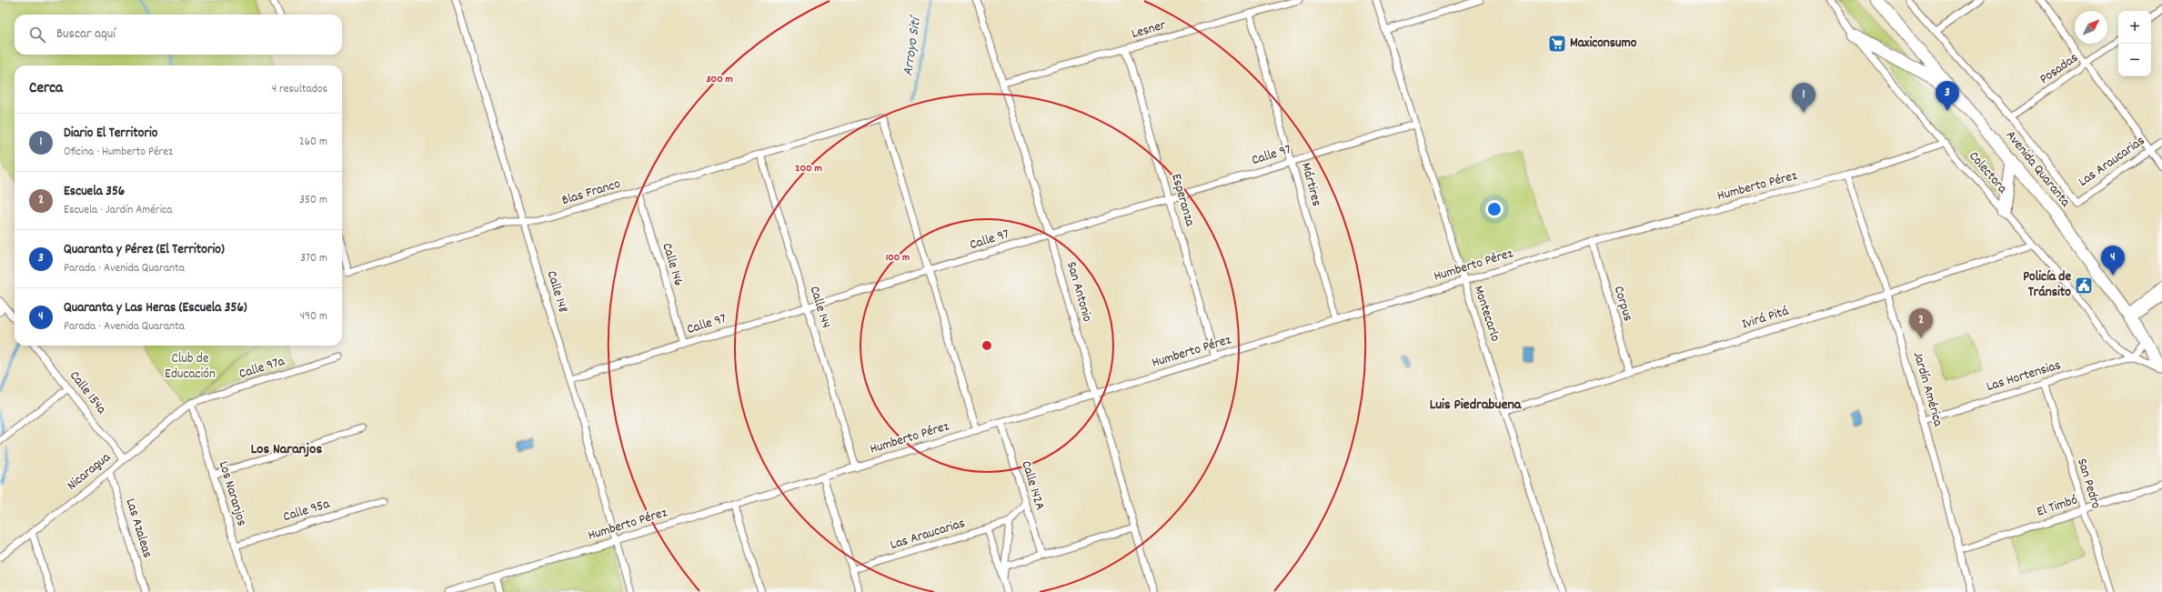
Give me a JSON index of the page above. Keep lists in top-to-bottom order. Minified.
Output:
{"streets":{"highway":["Avenida Quaranta"],"street":["Lesner","Posadas","Calle 97","Las Araucarias","Colectora","Mártires","Humberto Pérez","Blas Franco","Esperanza","Calle 146","Calle 148","San Antonio","Corpus","Calle 144","Montecarlo","Ivirá Pitá","Calle 97a","Las Hortensias","Jardín América","Calle 154a","Nicaragua","San Pedro","Calle 142A","Los Naranjos","El Timbó","Calle 95a","Las Azaleas"]},"crossings":[["Lesner","Mártires"],["Lesner","Esperanza"],["Lesner","San Antonio"],["Posadas","Las Araucarias"],["Calle 97","Mártires"],["Calle 97","Blas Franco"],["Calle 97","Esperanza"],["Calle 97","Calle 146"],["Calle 97","Calle 148"],["Calle 97","San Antonio"],["Calle 97","Calle 144"],["Calle 97","Montecarlo"],["Colectora","Humberto Pérez"],["Colectora","Ivirá Pitá"],["Colectora","Las Hortensias"],["Mártires","Humberto Pérez"],["Humberto Pérez","Esperanza"],["Humberto Pérez","Calle 148"],["Humberto Pérez","San Antonio"],["Humberto Pérez","Corpus"],["Humberto Pérez","Calle 144"],["Humberto Pérez","Montecarlo"],["Humberto Pérez","Jardín América"],["Humberto Pérez","Calle 142A"],["Blas Franco","Calle 146"],["Blas Franco","Calle 148"],["Blas Franco","Calle 144"],["Corpus","Ivirá Pitá"],["Montecarlo","Ivirá Pitá"],["Ivirá Pitá","Jardín América"],["Calle 97a","Nicaragua"],["Calle 97a","Los Naranjos"],["Las Hortensias","Jardín América"],["Las Hortensias","San Pedro"],["Jardín América","El Timbó"],["Calle 154a","Nicaragua"],["Nicaragua","Los Naranjos"],["Nicaragua","Las Azaleas"],["San Pedro","El Timbó"],["Los Naranjos","Calle 95a"]],"districts":["Luis Piedrabuena","Los Naranjos"],"water":["Arroyo Sití"],"parks":["Club de Educación"],"places":{"supermarket":["Maxiconsumo"],"public building":["Policía de Tránsito"]},"north":"top right","page":{"map_buttons":["+","−"],"search":"Buscar aquí","heading":["Cerca","4 resultados"],"pins":["3","1","4","2"],"list":[{"mark":"1","name":"Diario El Territorio","note":"Oficina · Humberto Pérez","value":"260 m"},{"mark":"2","name":"Escuela 356","note":"Escuela · Jardín América","value":"350 m"},{"mark":"3","name":"Quaranta y Pérez (El Territorio)","note":"Parada · Avenida Quaranta","value":"370 m"},{"mark":"4","name":"Quaranta y Las Heras (Escuela 356)","note":"Parada · Avenida Quaranta","value":"490 m"}]},"rings":["300 m","200 m","100 m"]}
